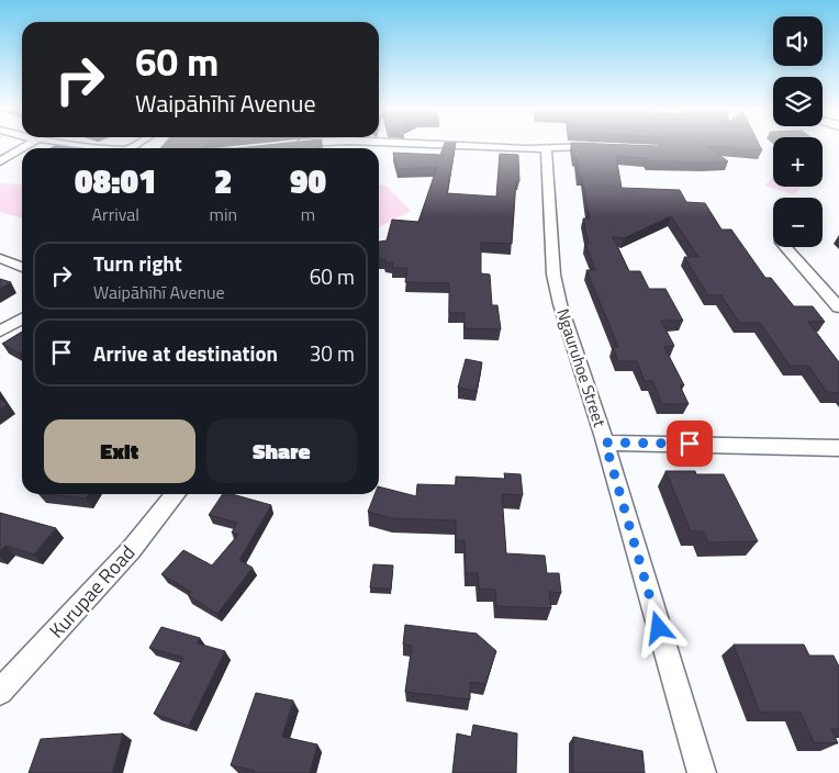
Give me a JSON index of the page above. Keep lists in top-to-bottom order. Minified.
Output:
{"streets":{"street":["Ngauruhoe Street","Kurupae Road"]},"page":{"map_buttons":["+","−"],"turn":["60 m","Waipāhīhī Avenue"],"eta":["08:01","Arrival","2","min","90","m"],"list":[{"name":"Turn right","note":"Waipāhīhī Avenue","value":"60 m"},{"name":"Arrive at destination","value":"30 m"}],"buttons":["Exit","Share"]}}
